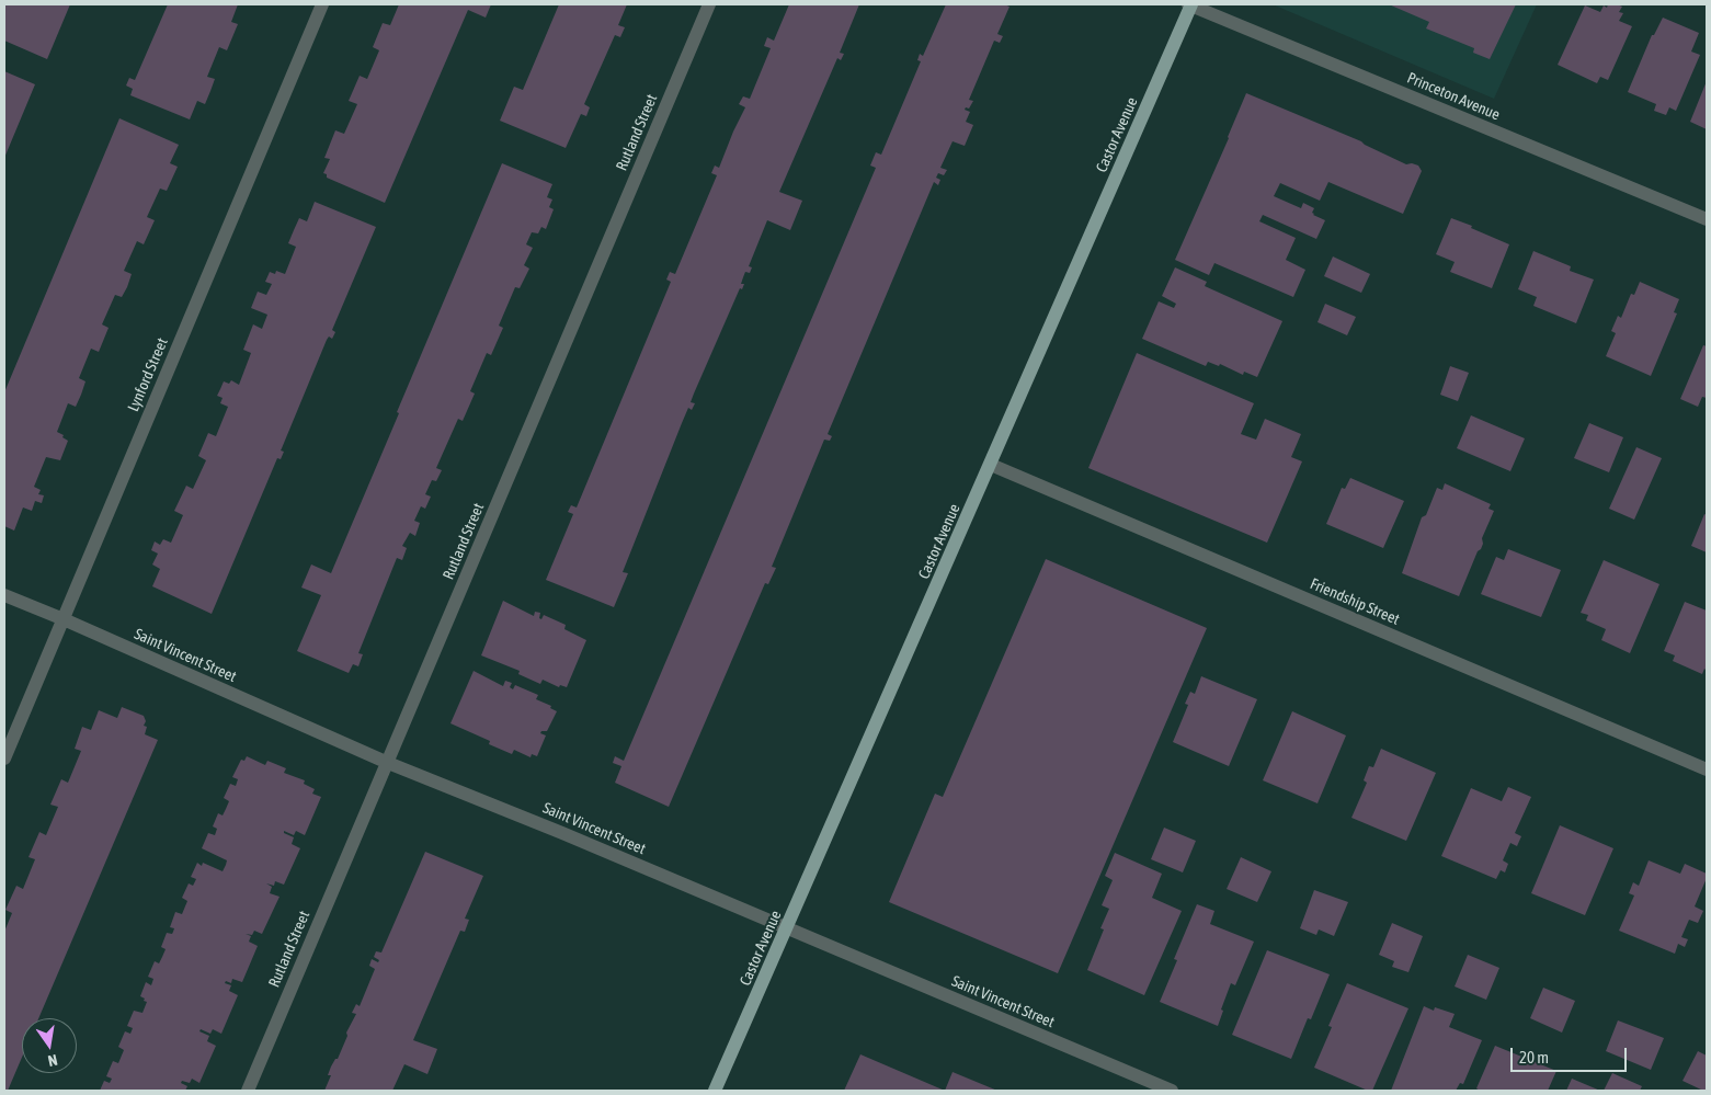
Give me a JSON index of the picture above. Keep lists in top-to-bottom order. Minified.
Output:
{"streets":{"main road":["Castor Avenue"],"street":["Princeton Avenue","Rutland Street","Lynford Street","Friendship Street","Saint Vincent Street"]},"crossings":[["Princeton Avenue","Castor Avenue"],["Rutland Street","Saint Vincent Street"],["Castor Avenue","Friendship Street"],["Castor Avenue","Saint Vincent Street"],["Lynford Street","Saint Vincent Street"]],"scale_bar":"20 m","north":"bottom"}
